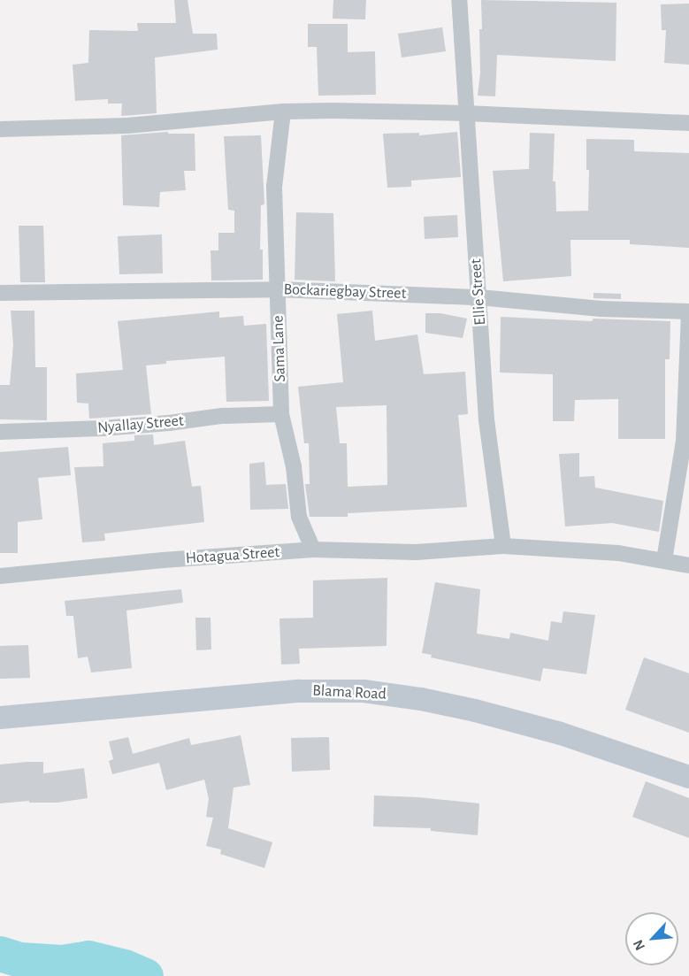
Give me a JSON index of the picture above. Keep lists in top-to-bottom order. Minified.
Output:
{"streets":{"street":["Bockariegbay Street","Ellie Street","Sama Lane","Nyallay Street","Hotagua Street","Blama Road"]},"crossings":[["Bockariegbay Street","Ellie Street"],["Bockariegbay Street","Sama Lane"],["Ellie Street","Hotagua Street"],["Sama Lane","Nyallay Street"],["Sama Lane","Hotagua Street"]],"north":"bottom left"}
